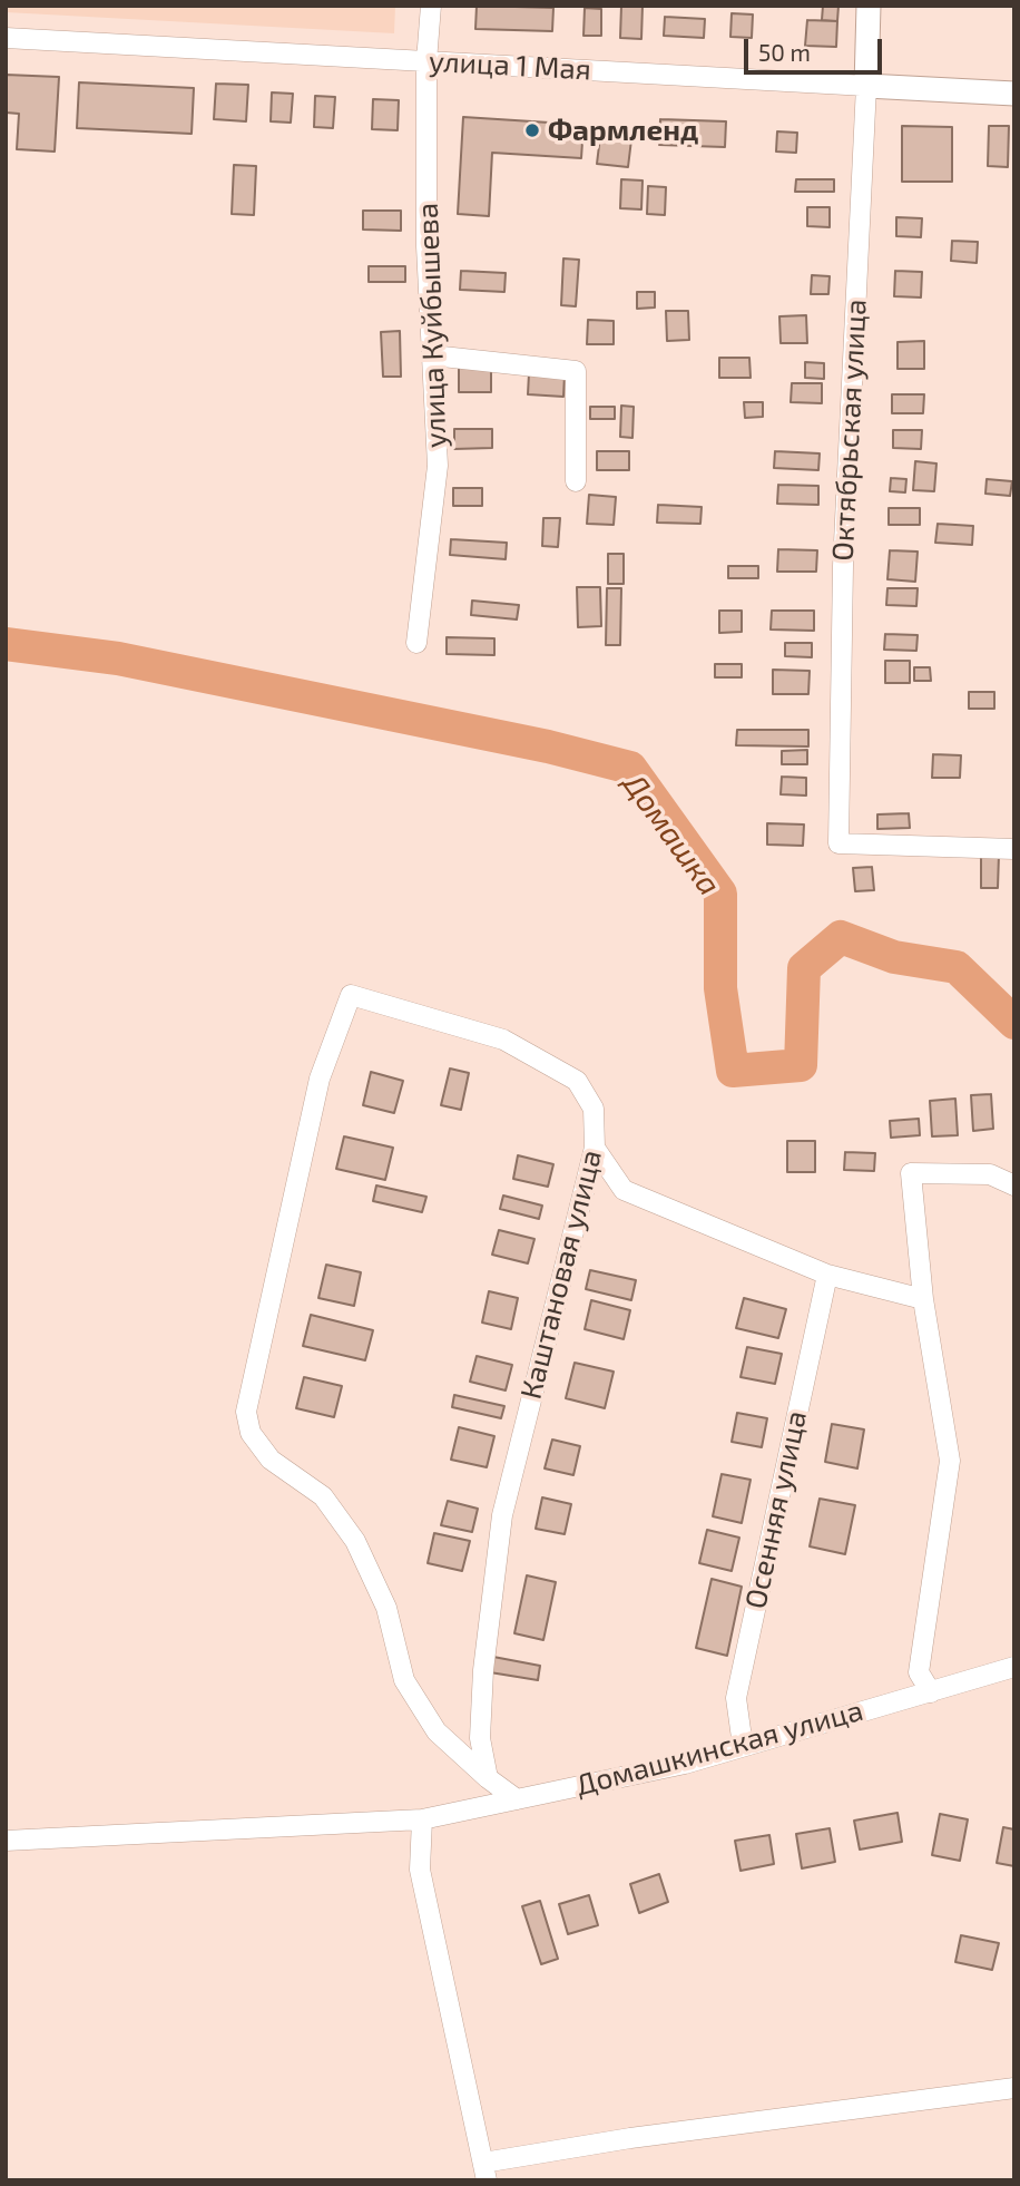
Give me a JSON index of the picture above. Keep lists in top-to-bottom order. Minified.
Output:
{"streets":{"main road":["улица 1 Мая","Октябрьская улица"],"street":["улица Куйбышева","Каштановая улица","Осенняя улица","Домашкинская улица"]},"crossings":[["улица 1 Мая","улица Куйбышева"],["улица 1 Мая","Октябрьская улица"],["Осенняя улица","Домашкинская улица"]],"water":["Домашка"],"places":["Фармленд"],"scale_bar":"50 m"}
